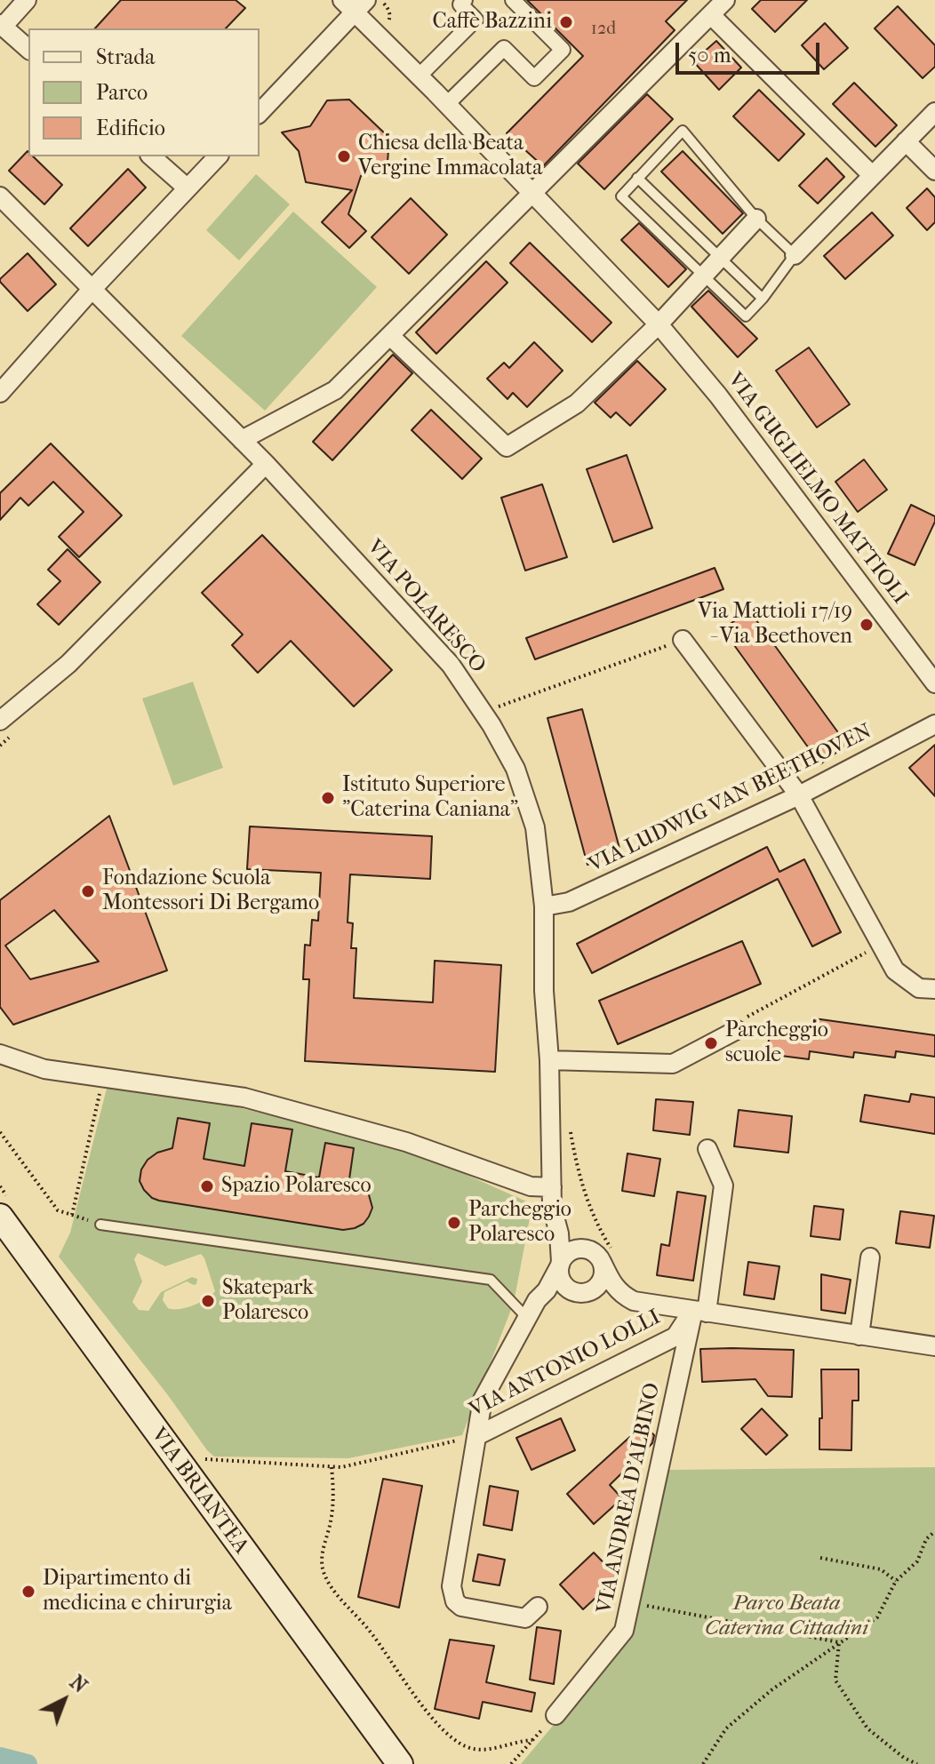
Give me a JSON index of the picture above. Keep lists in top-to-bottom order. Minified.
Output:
{"streets":{"main road":["VIA BRIANTEA"],"street":["VIA GUGLIELMO MATTIOLI","VIA POLARESCO","VIA LUDWIG VAN BEETHOVEN","VIA ANTONIO LOLLI","VIA ANDREA D'ALBINO"]},"crossings":[["VIA POLARESCO","VIA LUDWIG VAN BEETHOVEN"],["VIA ANTONIO LOLLI","VIA ANDREA D'ALBINO"]],"parks":["Parco Beata Caterina Cittadini"],"places":["Caffè Bazzini","Chiesa della Beata Vergine Immacolata","Via Mattioli 17/19 - Via Beethoven","Istituto Superiore \"Caterina Caniana\"","Fondazione Scuola Montessori Di Bergamo","Parcheggio scuole","Spazio Polaresco","Parcheggio Polaresco","Skatepark Polaresco","Dipartimento di medicina e chirurgia"],"house_numbers":["12d"],"legend":["Strada","Parco","Edificio"],"scale_bar":"50 m","north":"top right"}
